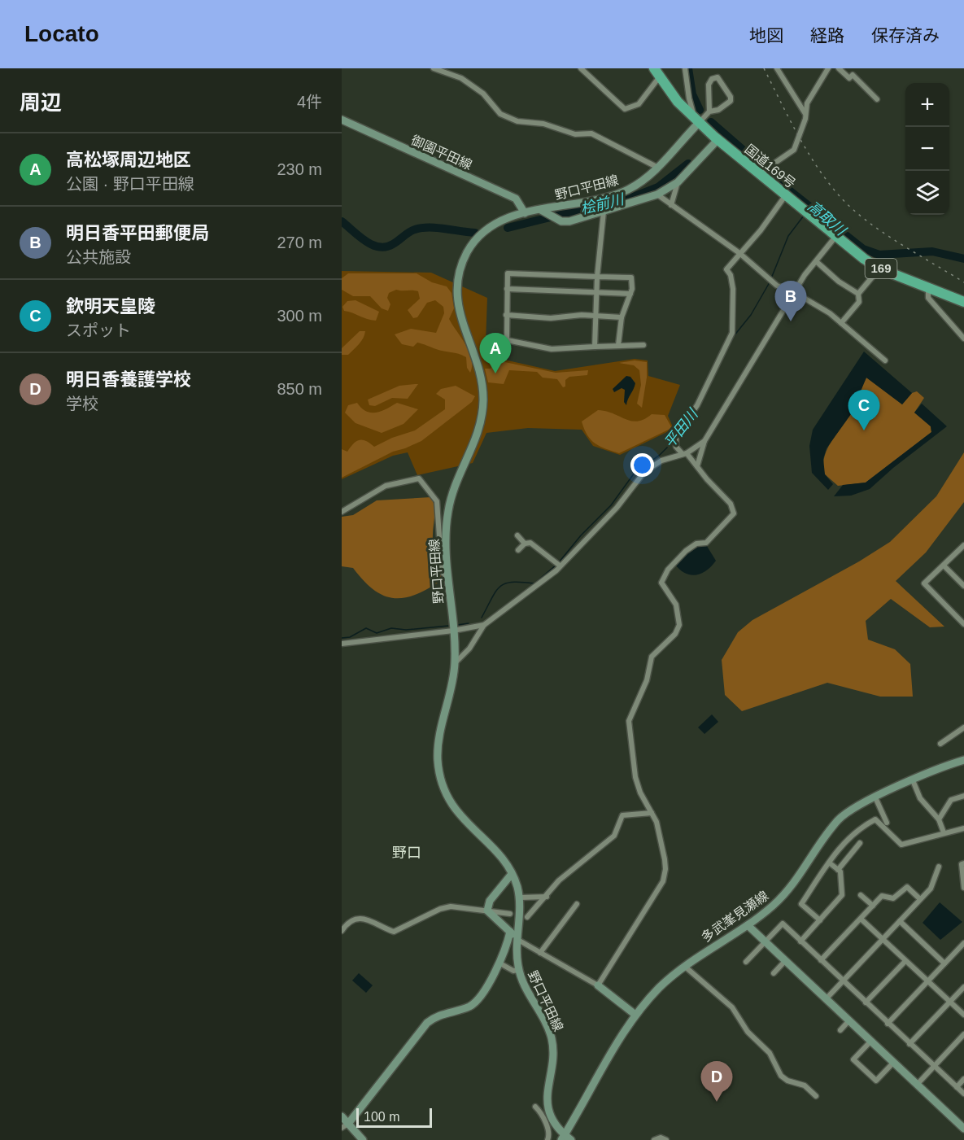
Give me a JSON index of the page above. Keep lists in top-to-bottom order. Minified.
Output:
{"streets":{"highway":["国道169号","169"],"main road":["御園平田線","野口平田線","多武峯見瀬線"]},"crossings":[["御園平田線","野口平田線"],["国道169号","野口平田線"],["野口平田線","多武峯見瀬線"]],"districts":["野口"],"water":["桧前川","高取川","平田川"],"scale_bar":"100 m","page":{"header":"Locato","nav":["地図","経路","保存済み"],"heading":["周辺","4件"],"map_buttons":["+","−"],"list":[{"mark":"A","name":"高松塚周辺地区","note":"公園 · 野口平田線","value":"230 m"},{"mark":"B","name":"明日香平田郵便局","note":"公共施設","value":"270 m"},{"mark":"C","name":"欽明天皇陵","note":"スポット","value":"300 m"},{"mark":"D","name":"明日香養護学校","note":"学校","value":"850 m"}],"pins":["B","A","C","D"],"scale":"100 m"}}
